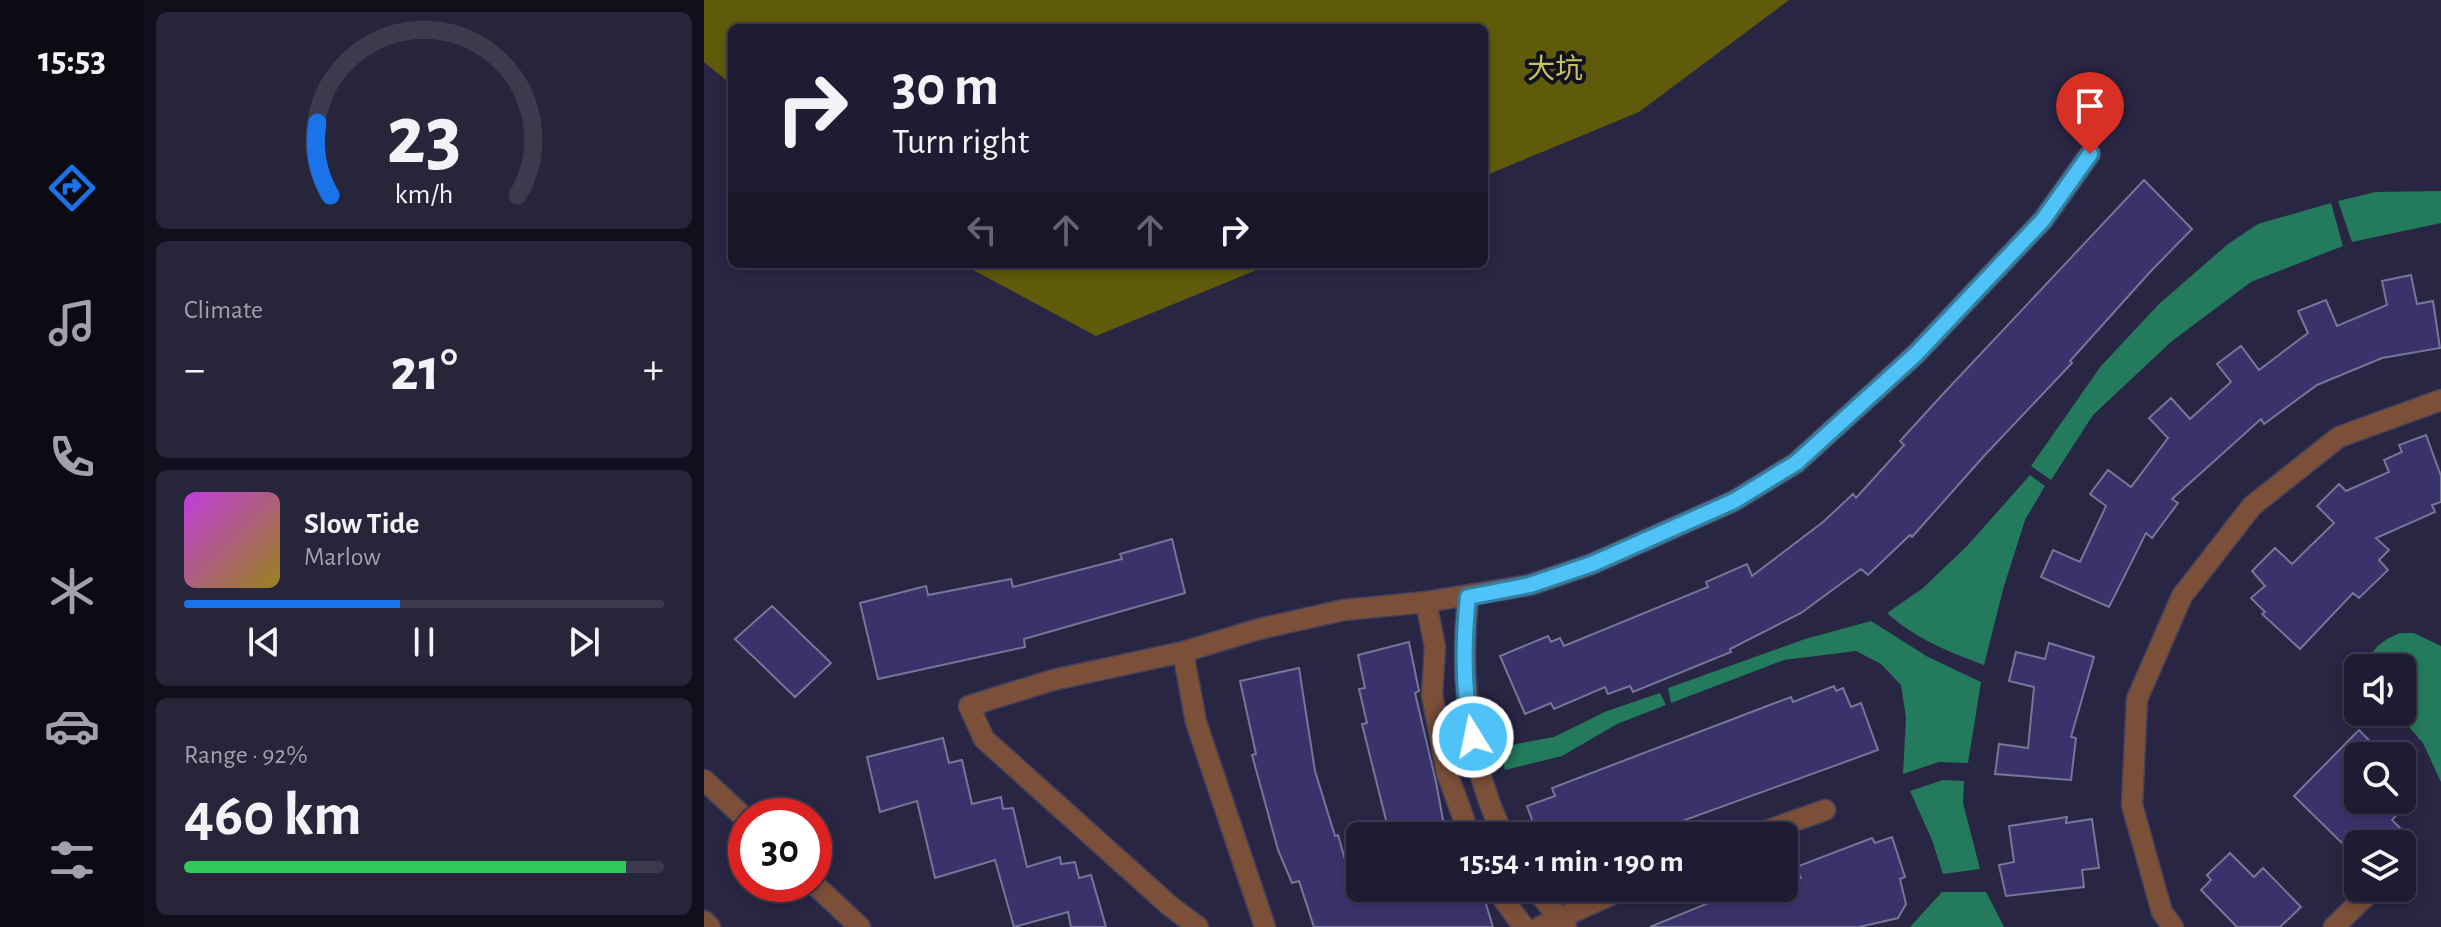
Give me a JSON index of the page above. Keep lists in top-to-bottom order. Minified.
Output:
{"parks":["大坑"],"page":{"tabs":"15:53","turn":["30 m","Turn right"],"tile":["Climate",["Range · 92%","460 km"]],"heat":["−","21°","+"],"song":["Slow Tide","Marlow"],"limit":"30","trip":"15:54 · 1 min · 190 m","gauge":["23","km/h"]}}
